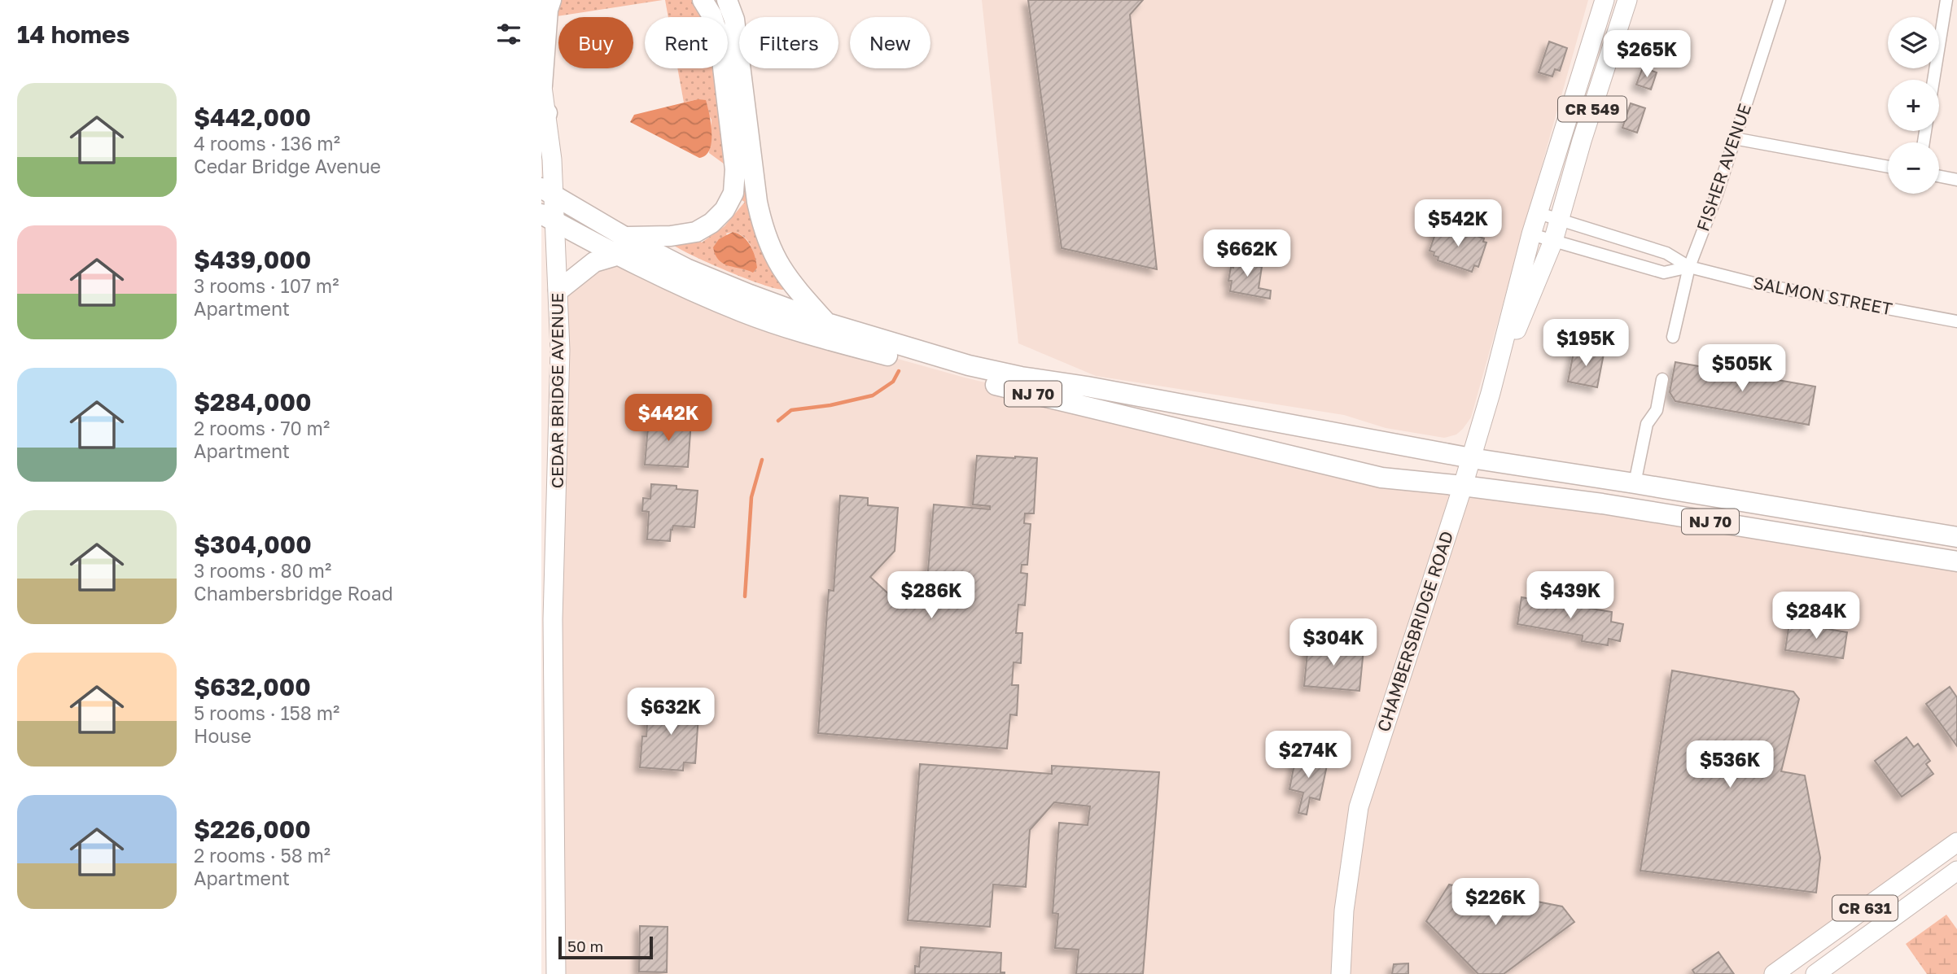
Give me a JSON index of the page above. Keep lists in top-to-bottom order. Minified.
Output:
{"streets":{"highway":["NJ 70"],"main road":["CR 549","CEDAR BRIDGE AVENUE","CHAMBERSBRIDGE ROAD","CR 631"],"street":["FISHER AVENUE","SALMON STREET"]},"crossings":[["FISHER AVENUE","SALMON STREET"],["SALMON STREET","CHAMBERSBRIDGE ROAD"],["CEDAR BRIDGE AVENUE","NJ 70"],["NJ 70","CHAMBERSBRIDGE ROAD"]],"scale_bar":"50 m","page":{"heading":"14 homes","map_buttons":["+","−"],"chip":["Buy","Rent","Filters","New"],"price":["$265K","$542K","$662K","$195K","$505K","$442K","$286K","$439K","$284K","$304K","$632K","$274K","$536K","$226K"],"list":[{"name":"$442,000","note":"4 rooms · 136 m² · Cedar Bridge Avenue"},{"name":"$439,000","note":"3 rooms · 107 m² · Apartment"},{"name":"$284,000","note":"2 rooms · 70 m² · Apartment"},{"name":"$304,000","note":"3 rooms · 80 m² · Chambersbridge Road"},{"name":"$632,000","note":"5 rooms · 158 m² · House"},{"name":"$226,000","note":"2 rooms · 58 m² · Apartment"}],"scale":"50 m"}}
